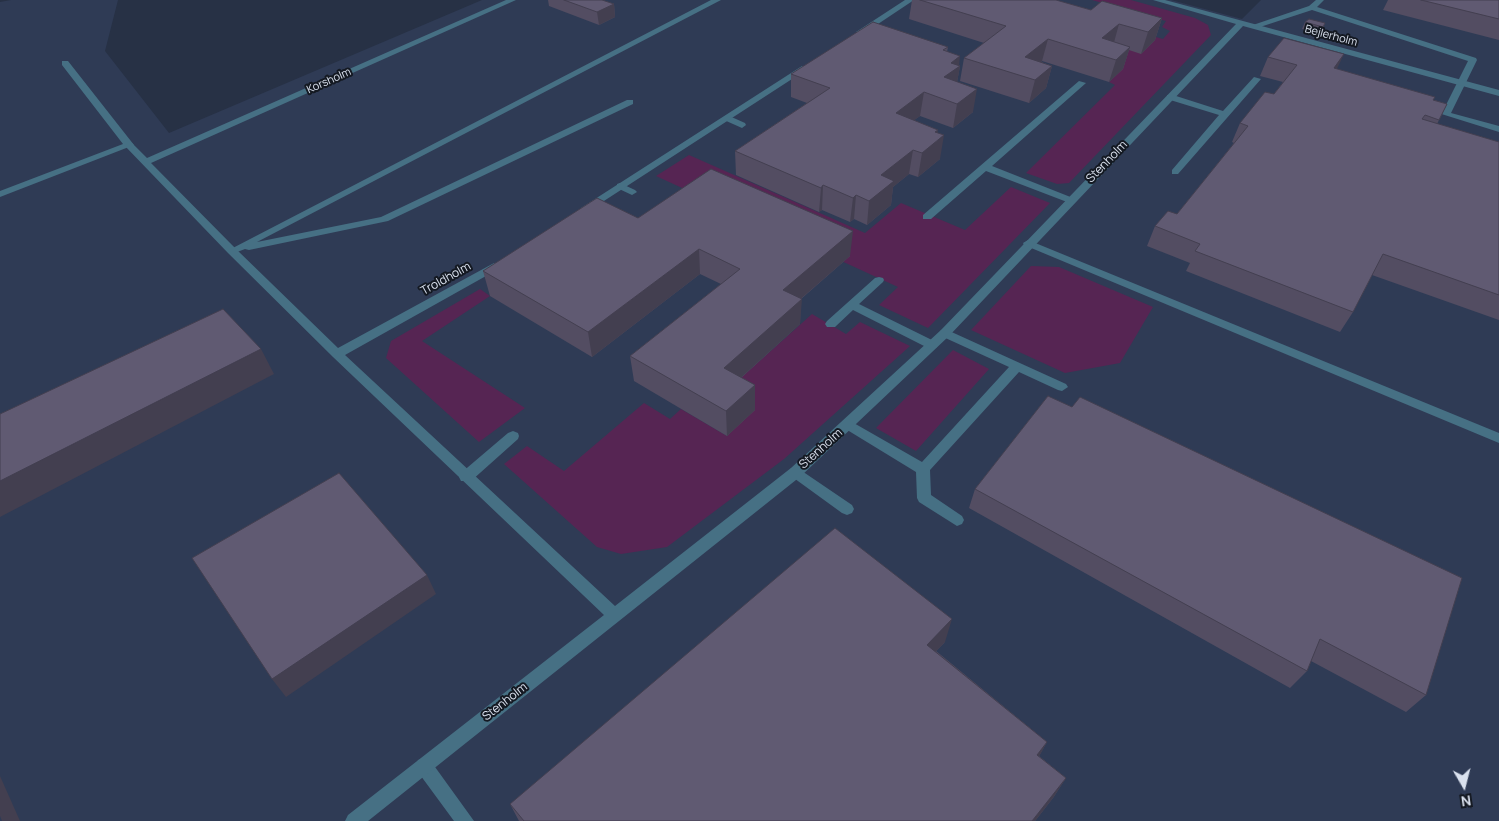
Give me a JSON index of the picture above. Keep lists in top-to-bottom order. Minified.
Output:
{"streets":{"street":["Bejlerholm","Korsholm","Stenholm","Troldholm"]},"crossings":[["Bejlerholm","Stenholm"]],"north":"bottom"}
